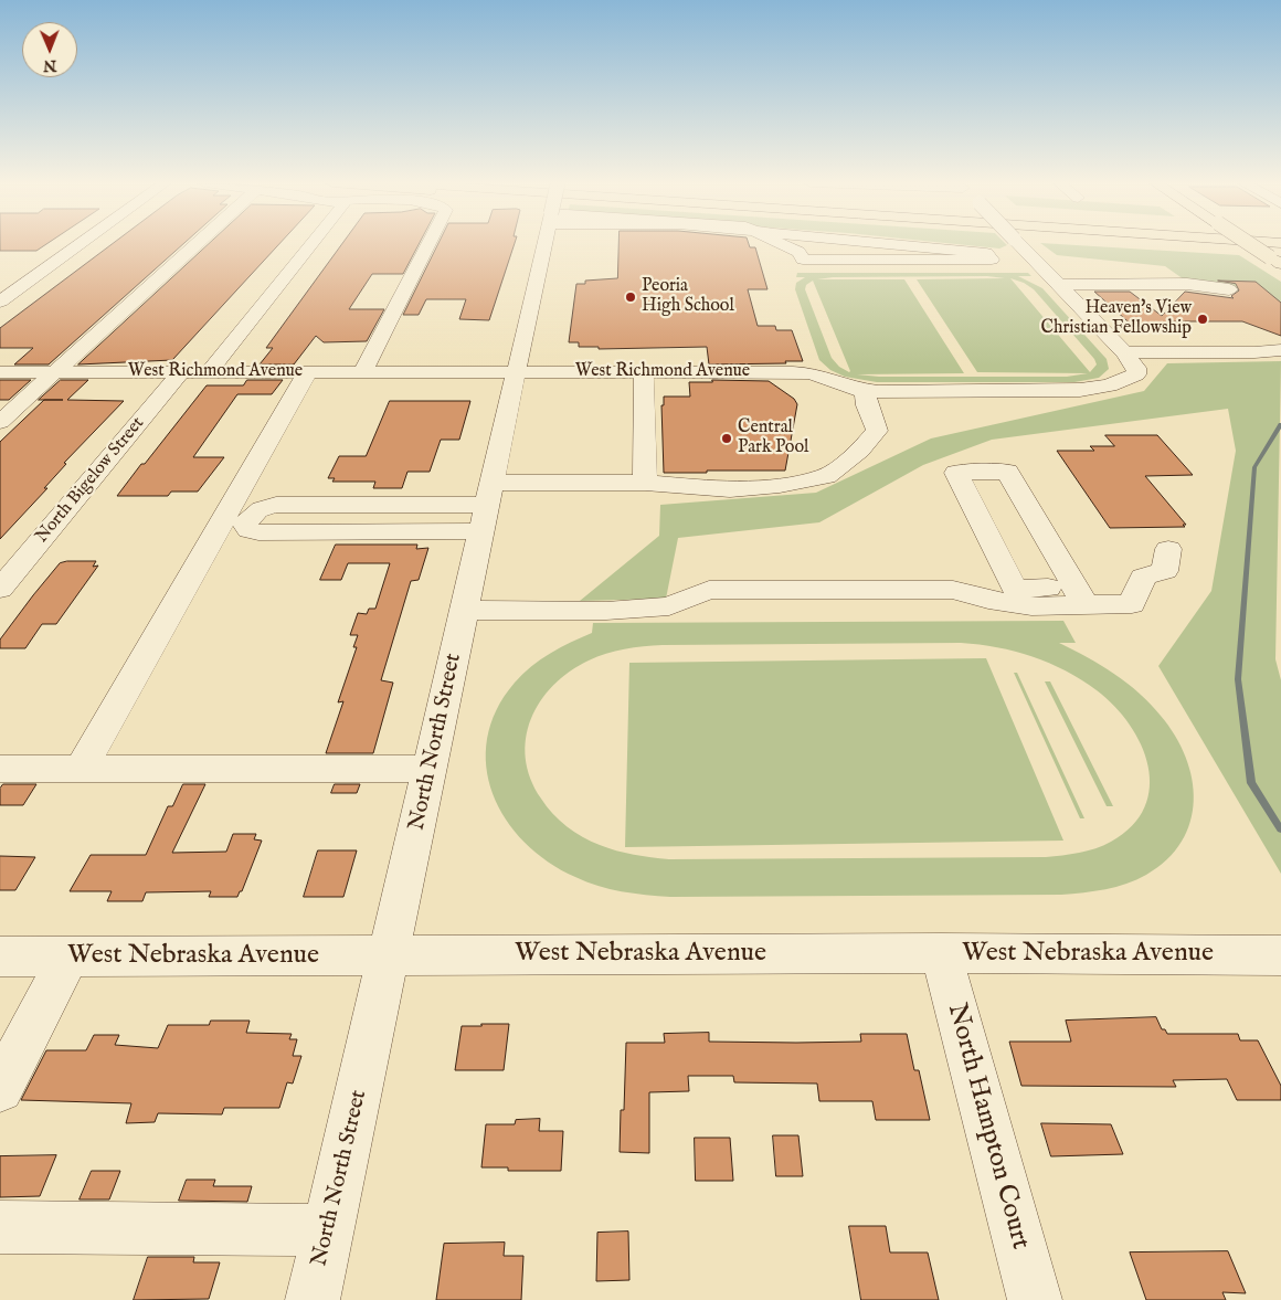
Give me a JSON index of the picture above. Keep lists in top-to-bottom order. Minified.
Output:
{"streets":{"street":["West Richmond Avenue","North Bigelow Street","North North Street","West Nebraska Avenue","North Hampton Court"]},"crossings":[["West Richmond Avenue","North Bigelow Street"],["West Richmond Avenue","North North Street"],["North North Street","West Nebraska Avenue"],["West Nebraska Avenue","North Hampton Court"]],"places":["Peoria High School","Heaven's View Christian Fellowship","Central Park Pool"],"north":"bottom"}
